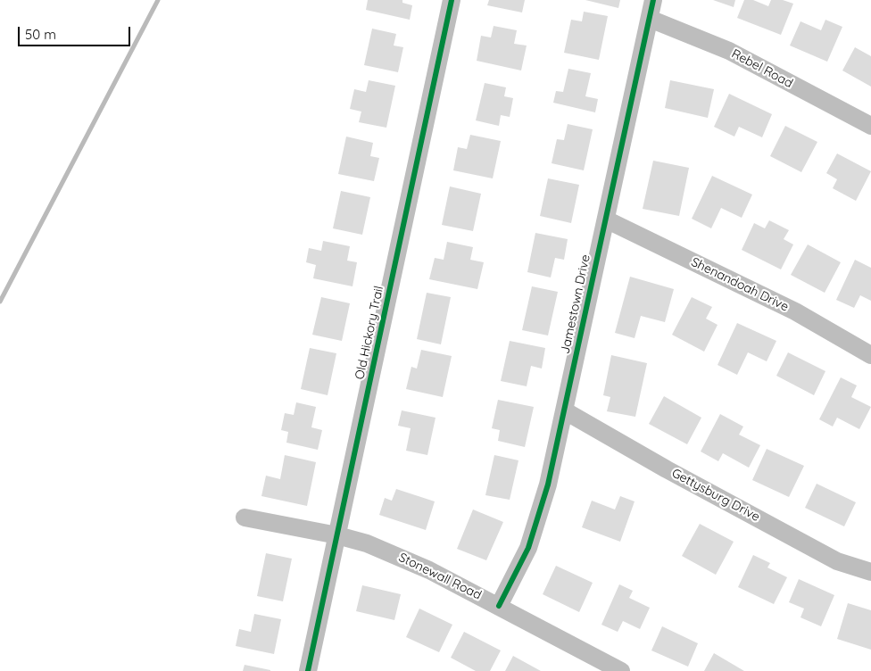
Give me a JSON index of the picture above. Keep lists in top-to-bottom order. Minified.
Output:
{"streets":{"street":["Rebel Road","Shenandoah Drive","Jamestown Drive","Old Hickory Trail","Gettysburg Drive","Stonewall Road"]},"crossings":[["Rebel Road","Jamestown Drive"],["Shenandoah Drive","Jamestown Drive"],["Jamestown Drive","Gettysburg Drive"],["Jamestown Drive","Stonewall Road"],["Old Hickory Trail","Stonewall Road"]],"scale_bar":"50 m"}
